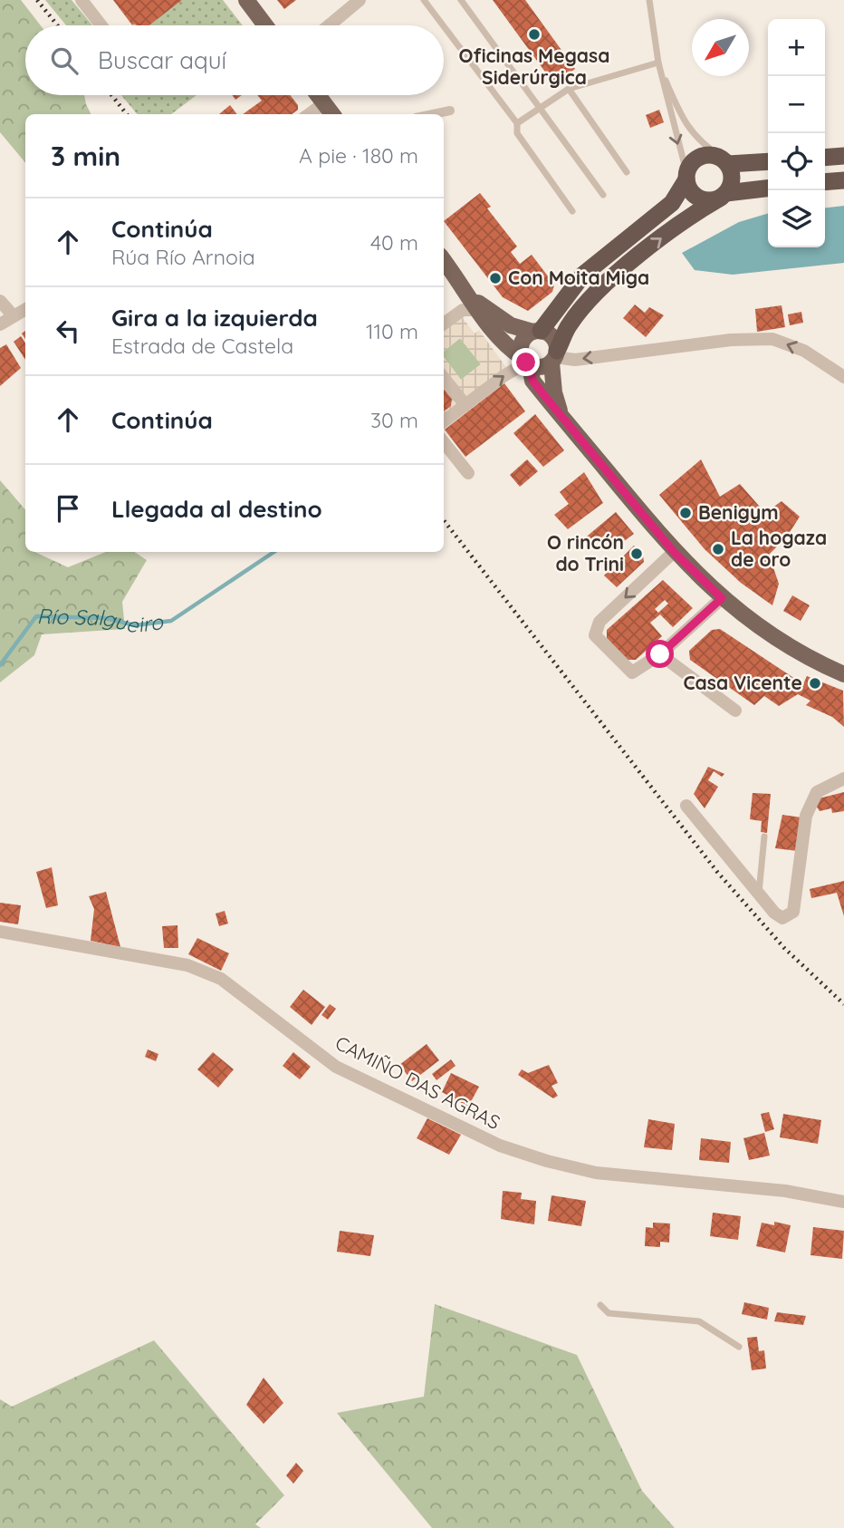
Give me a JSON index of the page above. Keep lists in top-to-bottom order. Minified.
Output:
{"streets":{"street":["CAMIÑO DAS AGRAS"]},"water":["Río Salgueiro"],"places":["Oficinas Megasa Siderúrgica","Con Moita Miga","Benigym","La hogaza de oro","O rincón do Trini","Casa Vicente"],"north":"bottom left","page":{"map_buttons":["+","−"],"search":"Buscar aquí","heading":["3 min","A pie · 180 m"],"list":[["Continúa","Rúa Río Arnoia","40 m"],["Gira a la izquierda","Estrada de Castela","110 m"],["Continúa","30 m"],"Llegada al destino"]}}
